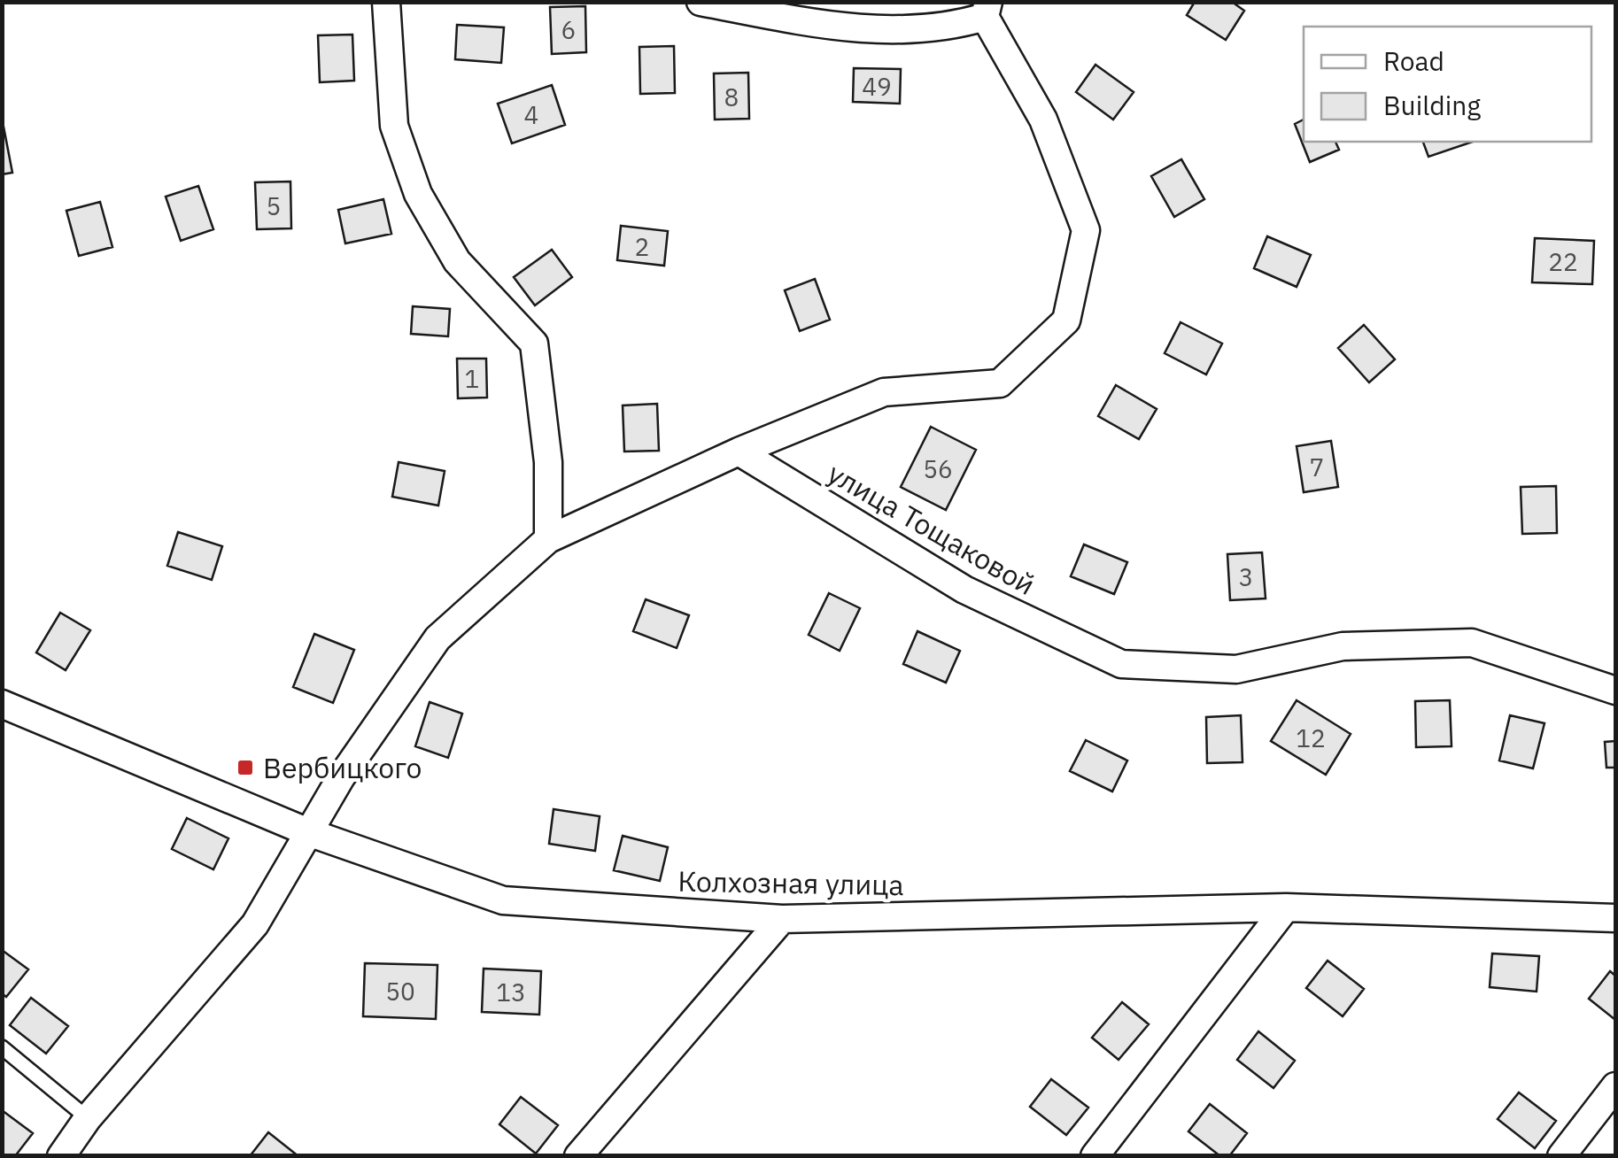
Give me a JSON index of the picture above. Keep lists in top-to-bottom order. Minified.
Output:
{"streets":{"street":["улица Тощаковой","Колхозная улица"]},"places":{"transit":["Вербицкого"]},"house_numbers":["6","49","8","4","5","2","22","1","7","56","3","12","50","13"],"legend":["Road","Building"]}
